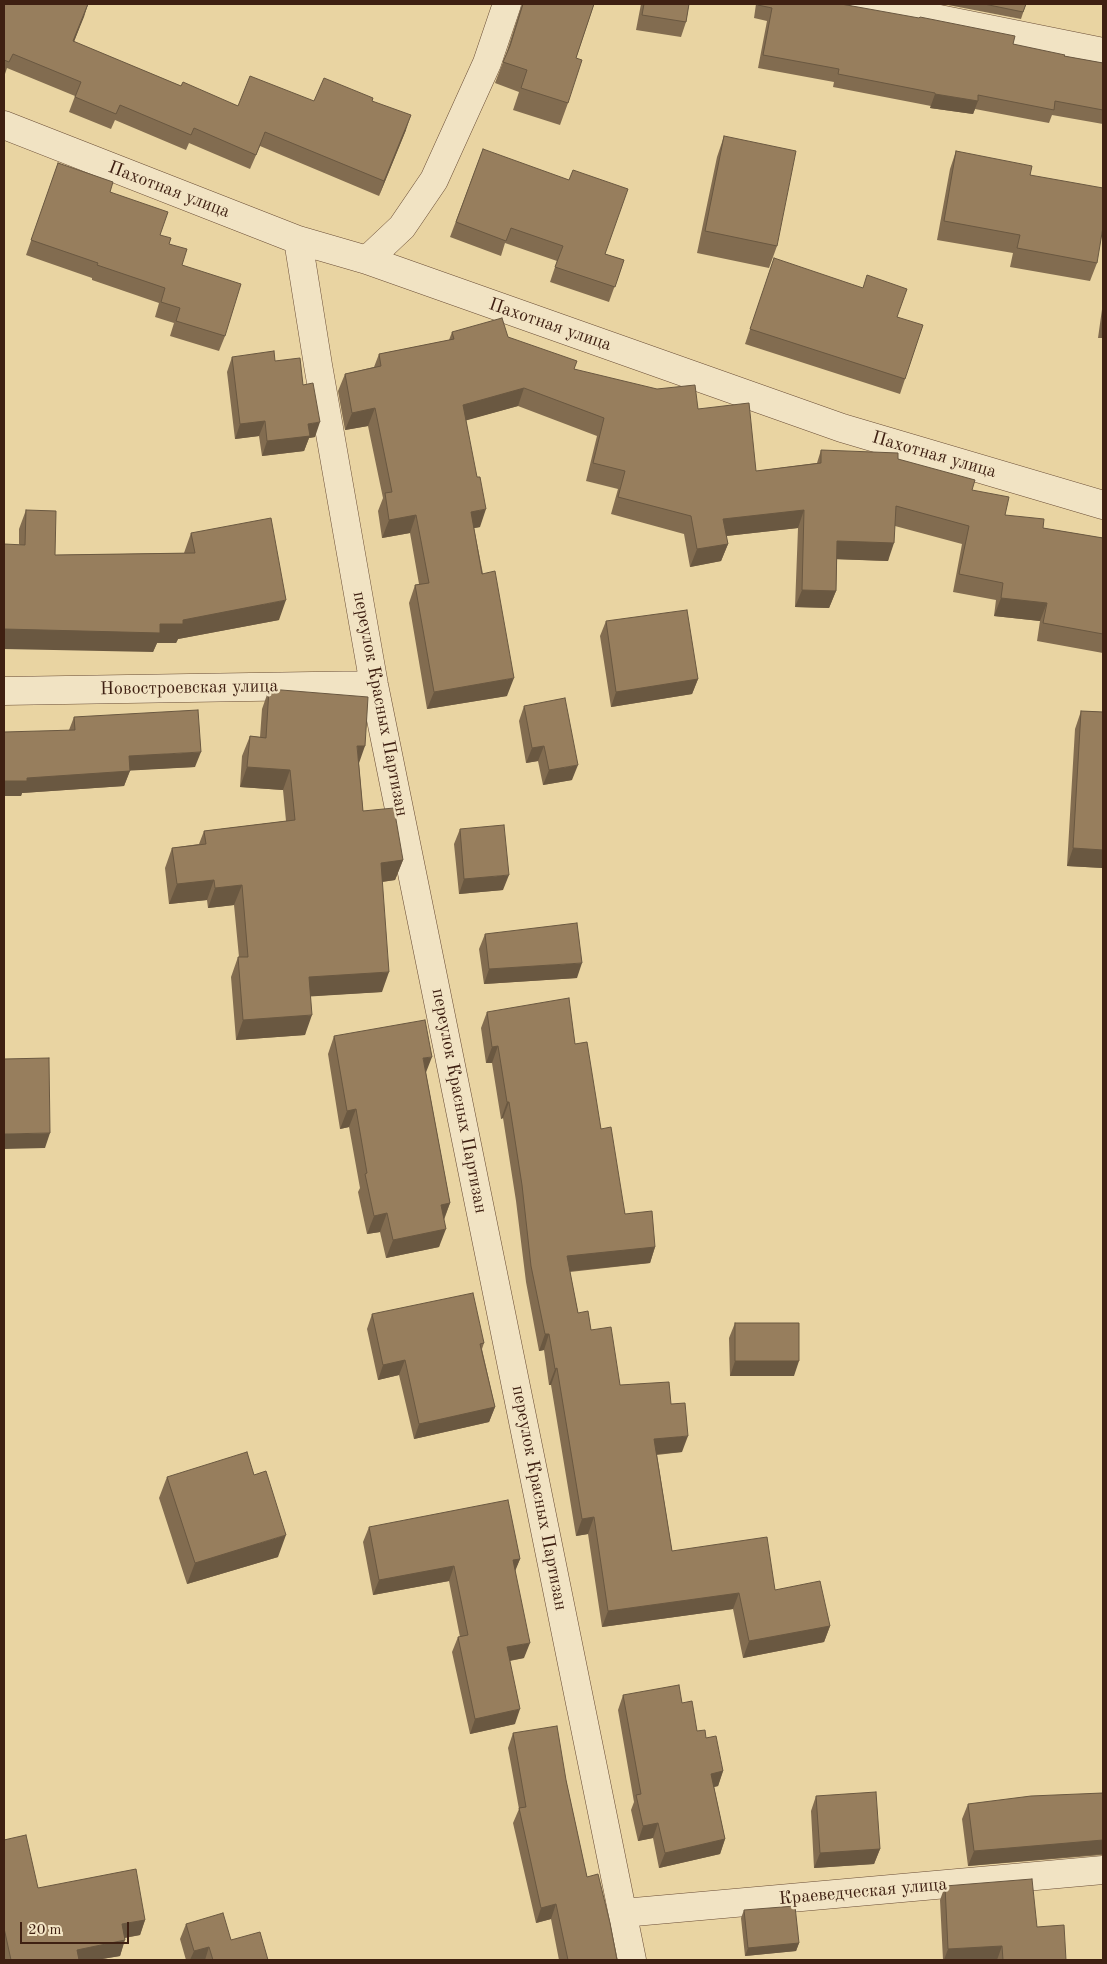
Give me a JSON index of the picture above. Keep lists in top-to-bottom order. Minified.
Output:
{"streets":{"street":["Пахотная улица","Новостроевская улица","переулок Красных Партизан","Краеведческая улица"]},"crossings":[["Пахотная улица","переулок Красных Партизан"],["Новостроевская улица","переулок Красных Партизан"],["переулок Красных Партизан","Краеведческая улица"]],"scale_bar":"20 m"}
